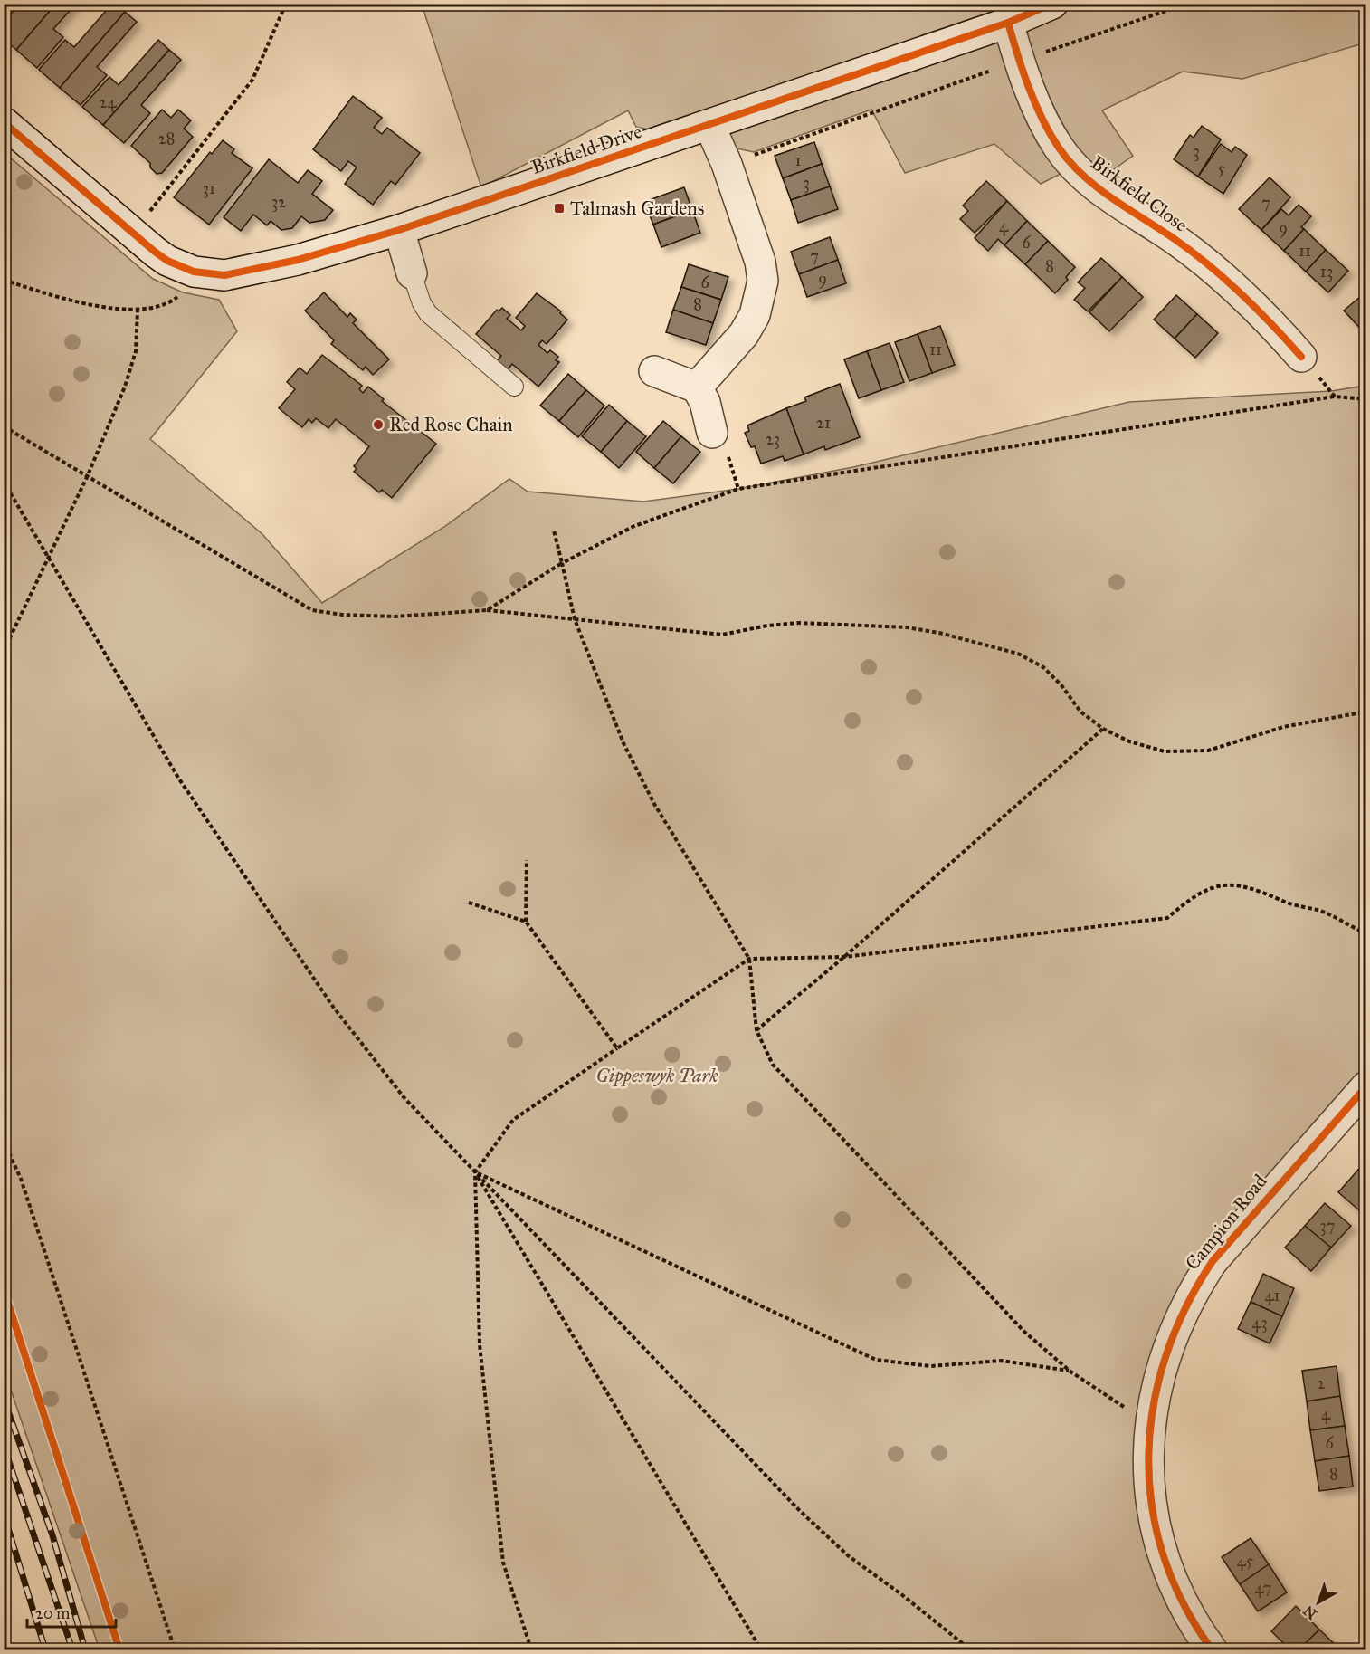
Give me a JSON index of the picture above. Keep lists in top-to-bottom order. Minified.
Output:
{"streets":{"street":["Birkfield Drive","Birkfield Close","Campion Road"]},"crossings":[["Birkfield Drive","Birkfield Close"]],"parks":["Gippeswyk Park"],"places":{"transit":["Talmash Gardens"],"other":["Red Rose Chain"]},"house_numbers":["24","28","3","1","5","3","31","32","7","4","9","6","11","7","8","13","9","6","8","11","21","23","37","41","43","2","4","6","8","45","47"],"scale_bar":"20 m","north":"bottom left"}
